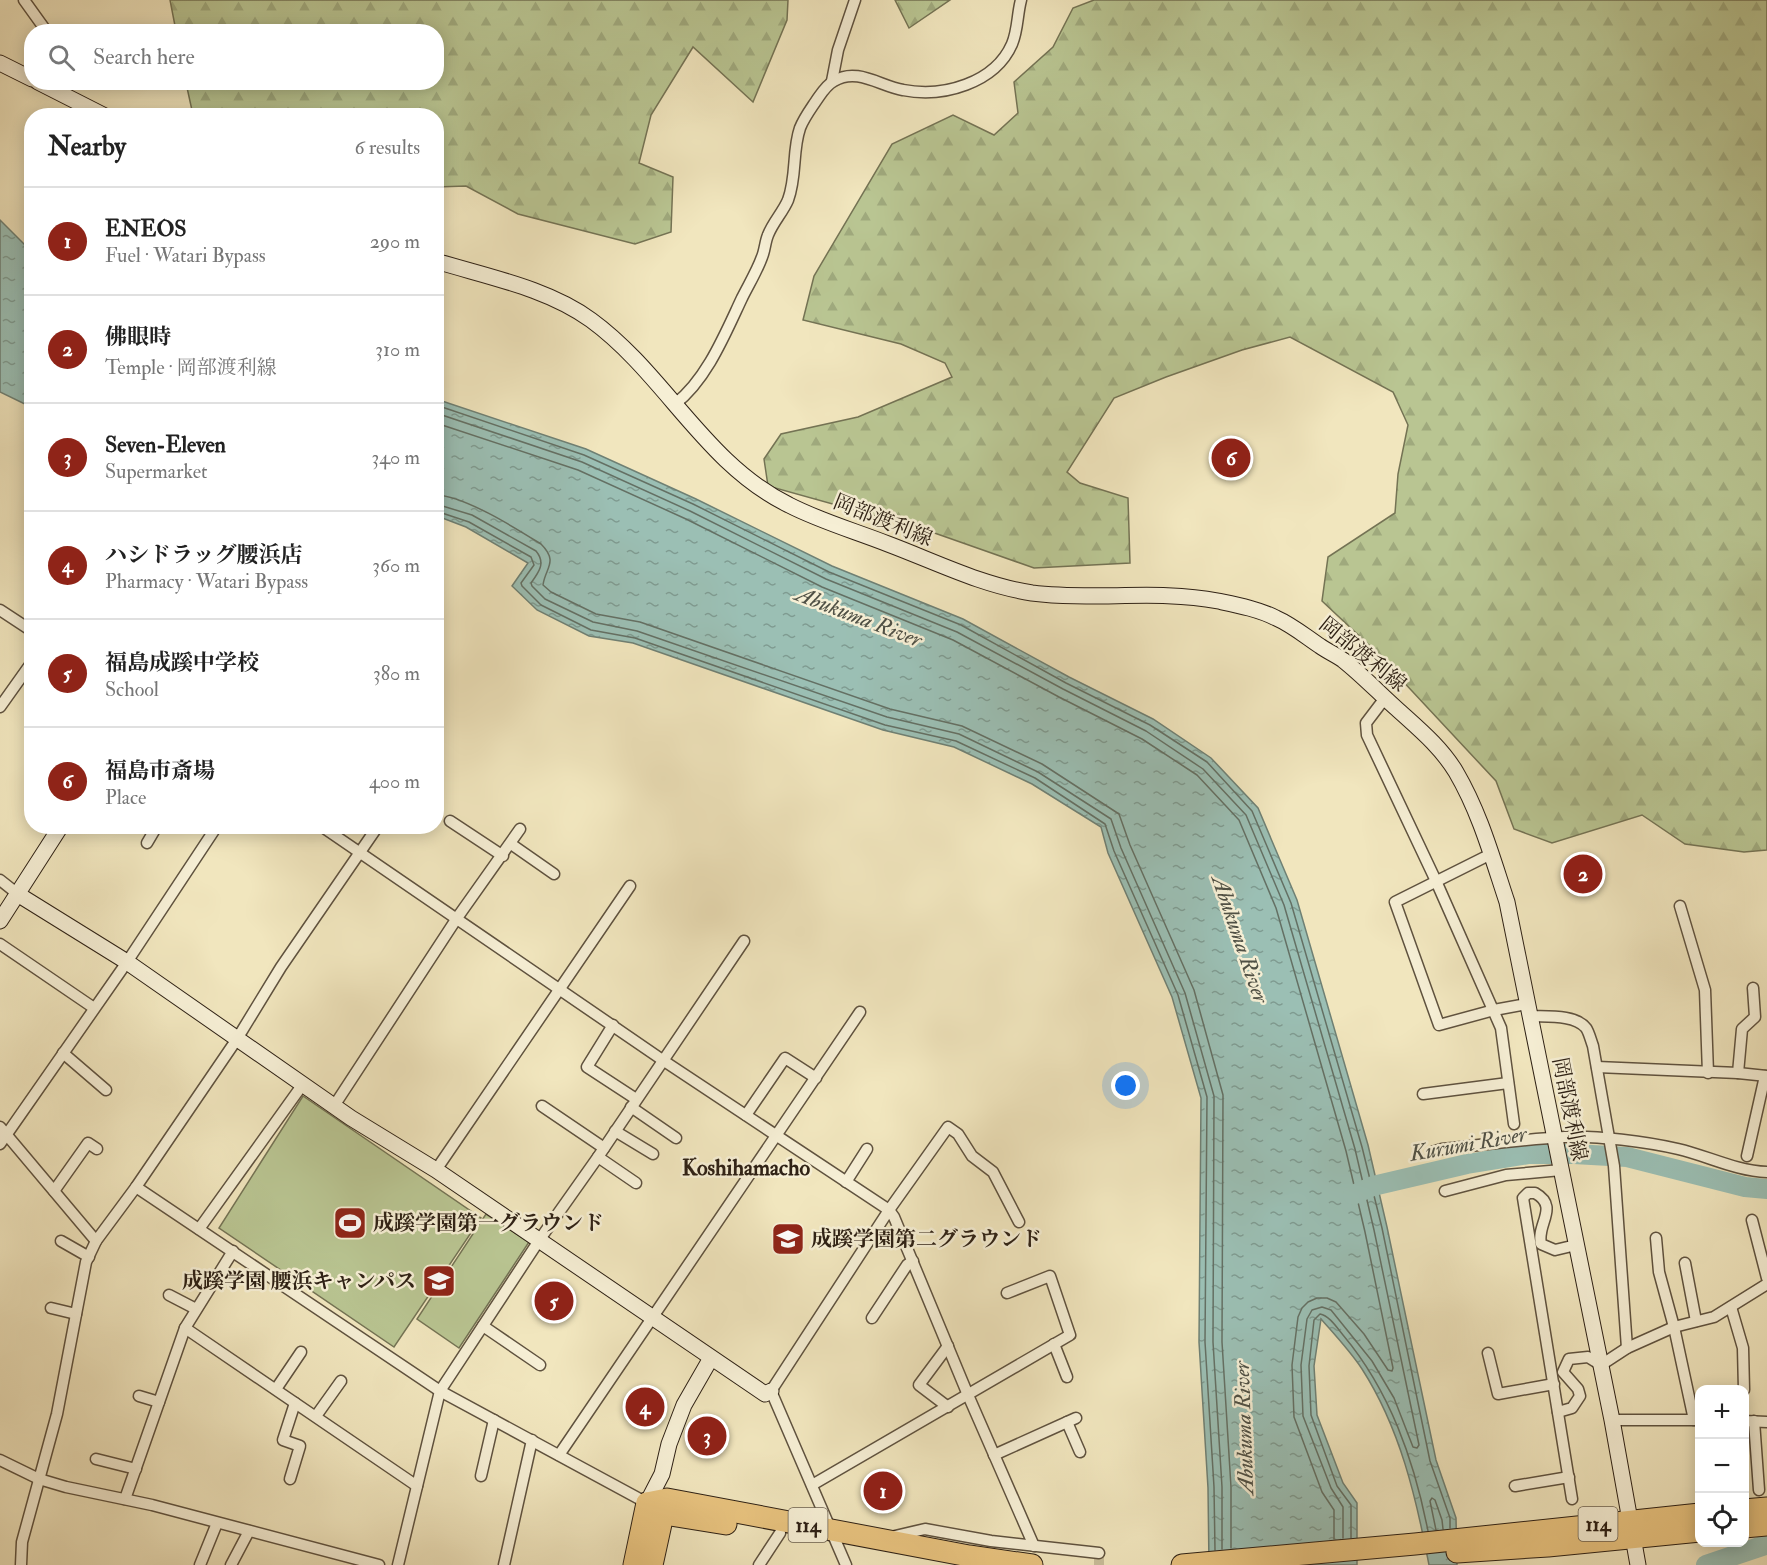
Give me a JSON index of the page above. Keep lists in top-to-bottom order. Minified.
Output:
{"streets":{"highway":["114"],"main road":["岡部渡利線"]},"crossings":[["岡部渡利線","114"]],"districts":["Koshihamacho"],"water":["Abukuma River","Kurumi River"],"places":{"sports":["成蹊学園第一グラウンド"],"school or university":["成蹊学園第二グラウンド","成蹊学園 腰浜キャンパス"]},"page":{"search":"Search here","heading":["Nearby","6 results"],"list":[{"mark":"1","name":"ENEOS","note":"Fuel · Watari Bypass","value":"290 m"},{"mark":"2","name":"佛眼時","note":"Temple · 岡部渡利線","value":"310 m"},{"mark":"3","name":"Seven-Eleven","note":"Supermarket","value":"340 m"},{"mark":"4","name":"ハシドラッグ腰浜店","note":"Pharmacy · Watari Bypass","value":"360 m"},{"mark":"5","name":"福島成蹊中学校","note":"School","value":"380 m"},{"mark":"6","name":"福島市斎場","note":"Place","value":"400 m"}],"pins":["6","2","5","4","3","1"],"map_buttons":["+","−"]}}
